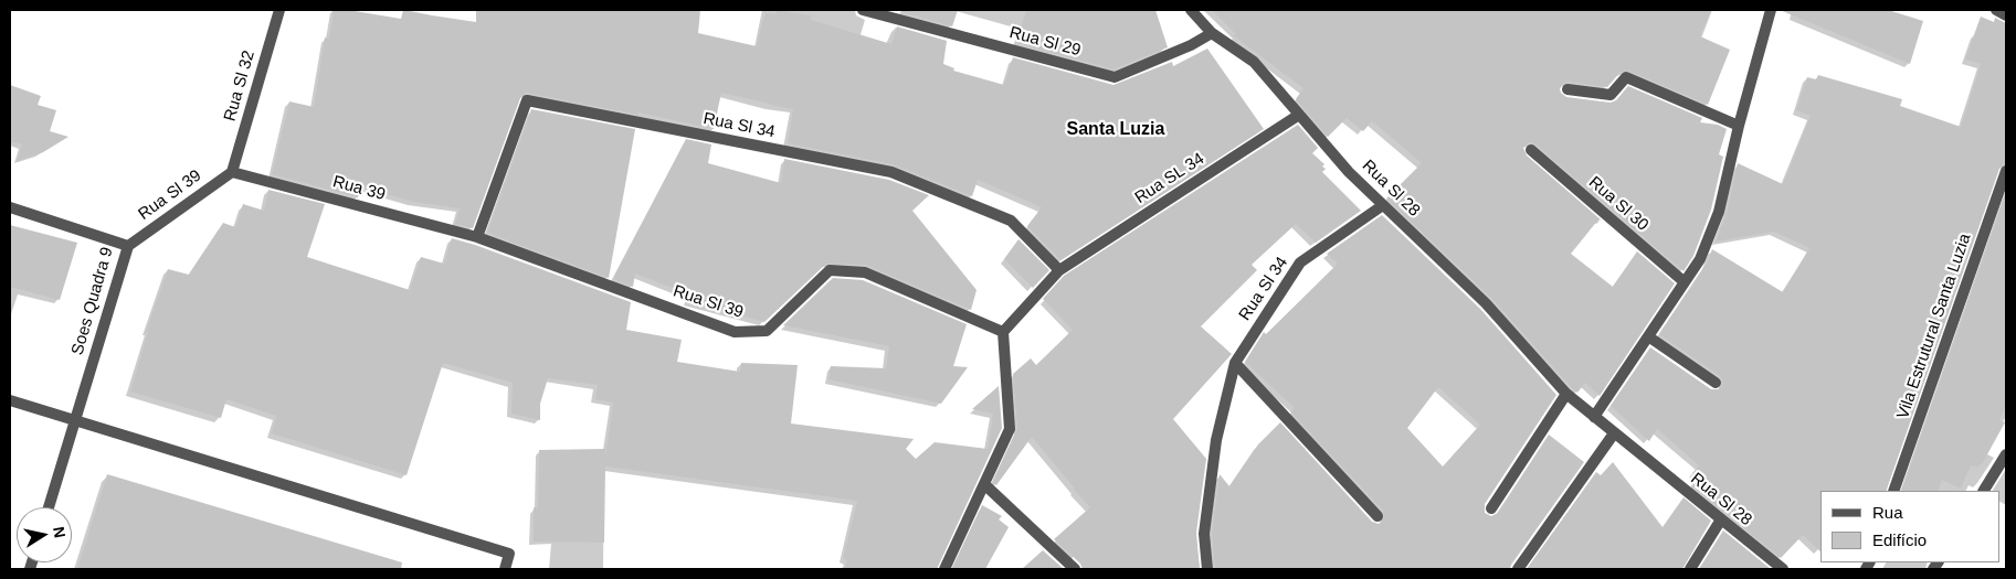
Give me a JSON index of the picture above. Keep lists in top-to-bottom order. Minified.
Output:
{"streets":{"street":["Rua Sl 29","Rua Sl 32","Rua Sl 34","Rua SL 34","Rua 39","Rua Sl 28","Rua Sl 39","Rua Sl 30","Soes Quadra 9","Vila Estrutural Santa Luzia"]},"crossings":[["Rua Sl 29","Rua Sl 28"],["Rua Sl 32","Rua 39"],["Rua Sl 32","Rua Sl 39"],["Rua Sl 34","Rua SL 34"],["Rua Sl 34","Rua 39"],["Rua Sl 34","Rua Sl 28"],["Rua Sl 34","Rua Sl 39"],["Rua SL 34","Rua Sl 28"],["Rua SL 34","Rua Sl 39"],["Rua 39","Rua Sl 39"],["Rua Sl 39","Soes Quadra 9"]],"districts":["Santa Luzia"],"legend":["Rua","Edifício"],"north":"right"}
